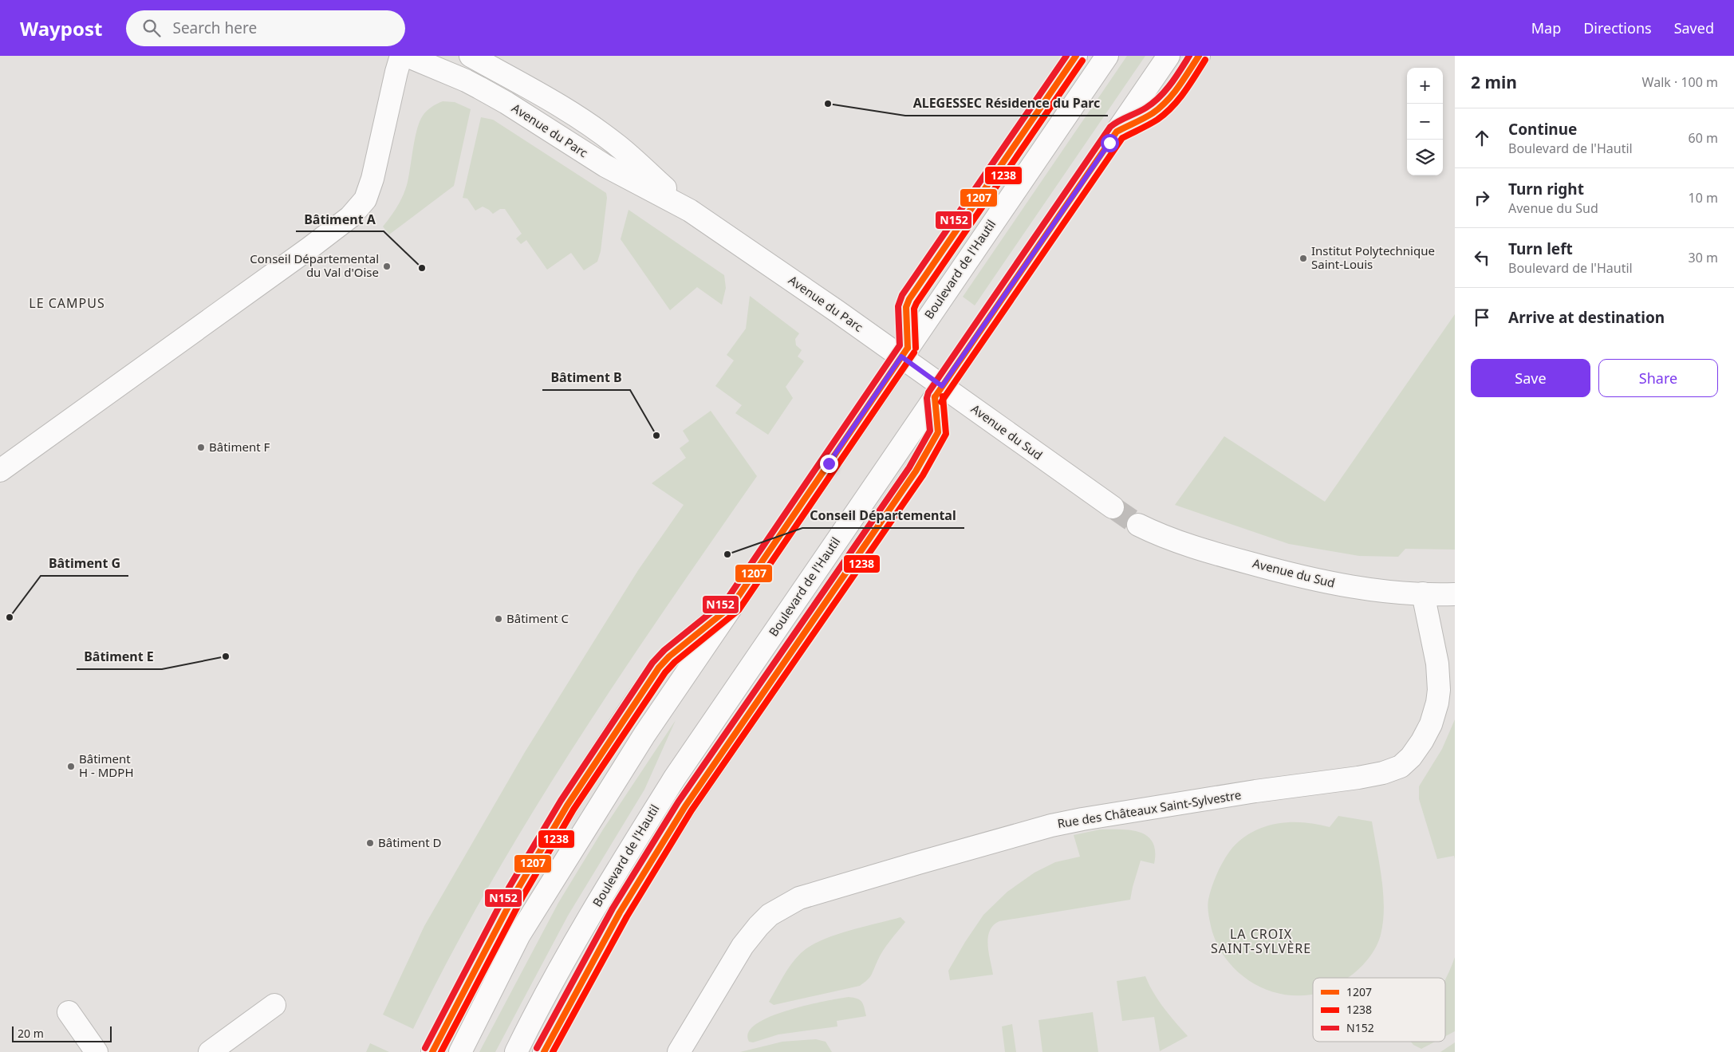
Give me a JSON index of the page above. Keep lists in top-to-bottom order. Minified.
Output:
{"streets":{"main road":["Avenue du Parc","Boulevard de l'Hautil","Avenue du Sud","Rue des Châteaux Saint-Sylvestre"]},"crossings":[["Avenue du Parc","Boulevard de l'Hautil"],["Avenue du Parc","Avenue du Sud"],["Boulevard de l'Hautil","Avenue du Sud"],["Avenue du Sud","Rue des Châteaux Saint-Sylvestre"]],"districts":["LE CAMPUS","LA CROIX SAINT-SYLVÈRE"],"places":["ALEGESSEC Résidence du Parc","Institut Polytechnique Saint-Louis","Conseil Départemental du Val d'Oise","Bâtiment A","Bâtiment B","Bâtiment F","Conseil Départemental","Bâtiment G","Bâtiment C","Bâtiment E","Bâtiment H - MDPH","Bâtiment D"],"lines":["transit line 1207","transit line N152","transit line 1238"],"legend":["1207","1238","N152"],"scale_bar":"20 m","page":{"header":"Waypost","search":"Search here","nav":["Map","Directions","Saved"],"heading":["2 min","Walk · 100 m"],"map_buttons":["+","−"],"list":[["Continue","Boulevard de l'Hautil","60 m"],["Turn right","Avenue du Sud","10 m"],["Turn left","Boulevard de l'Hautil","30 m"],"Arrive at destination"],"buttons":["Save","Share"],"scale":"20 m"}}
